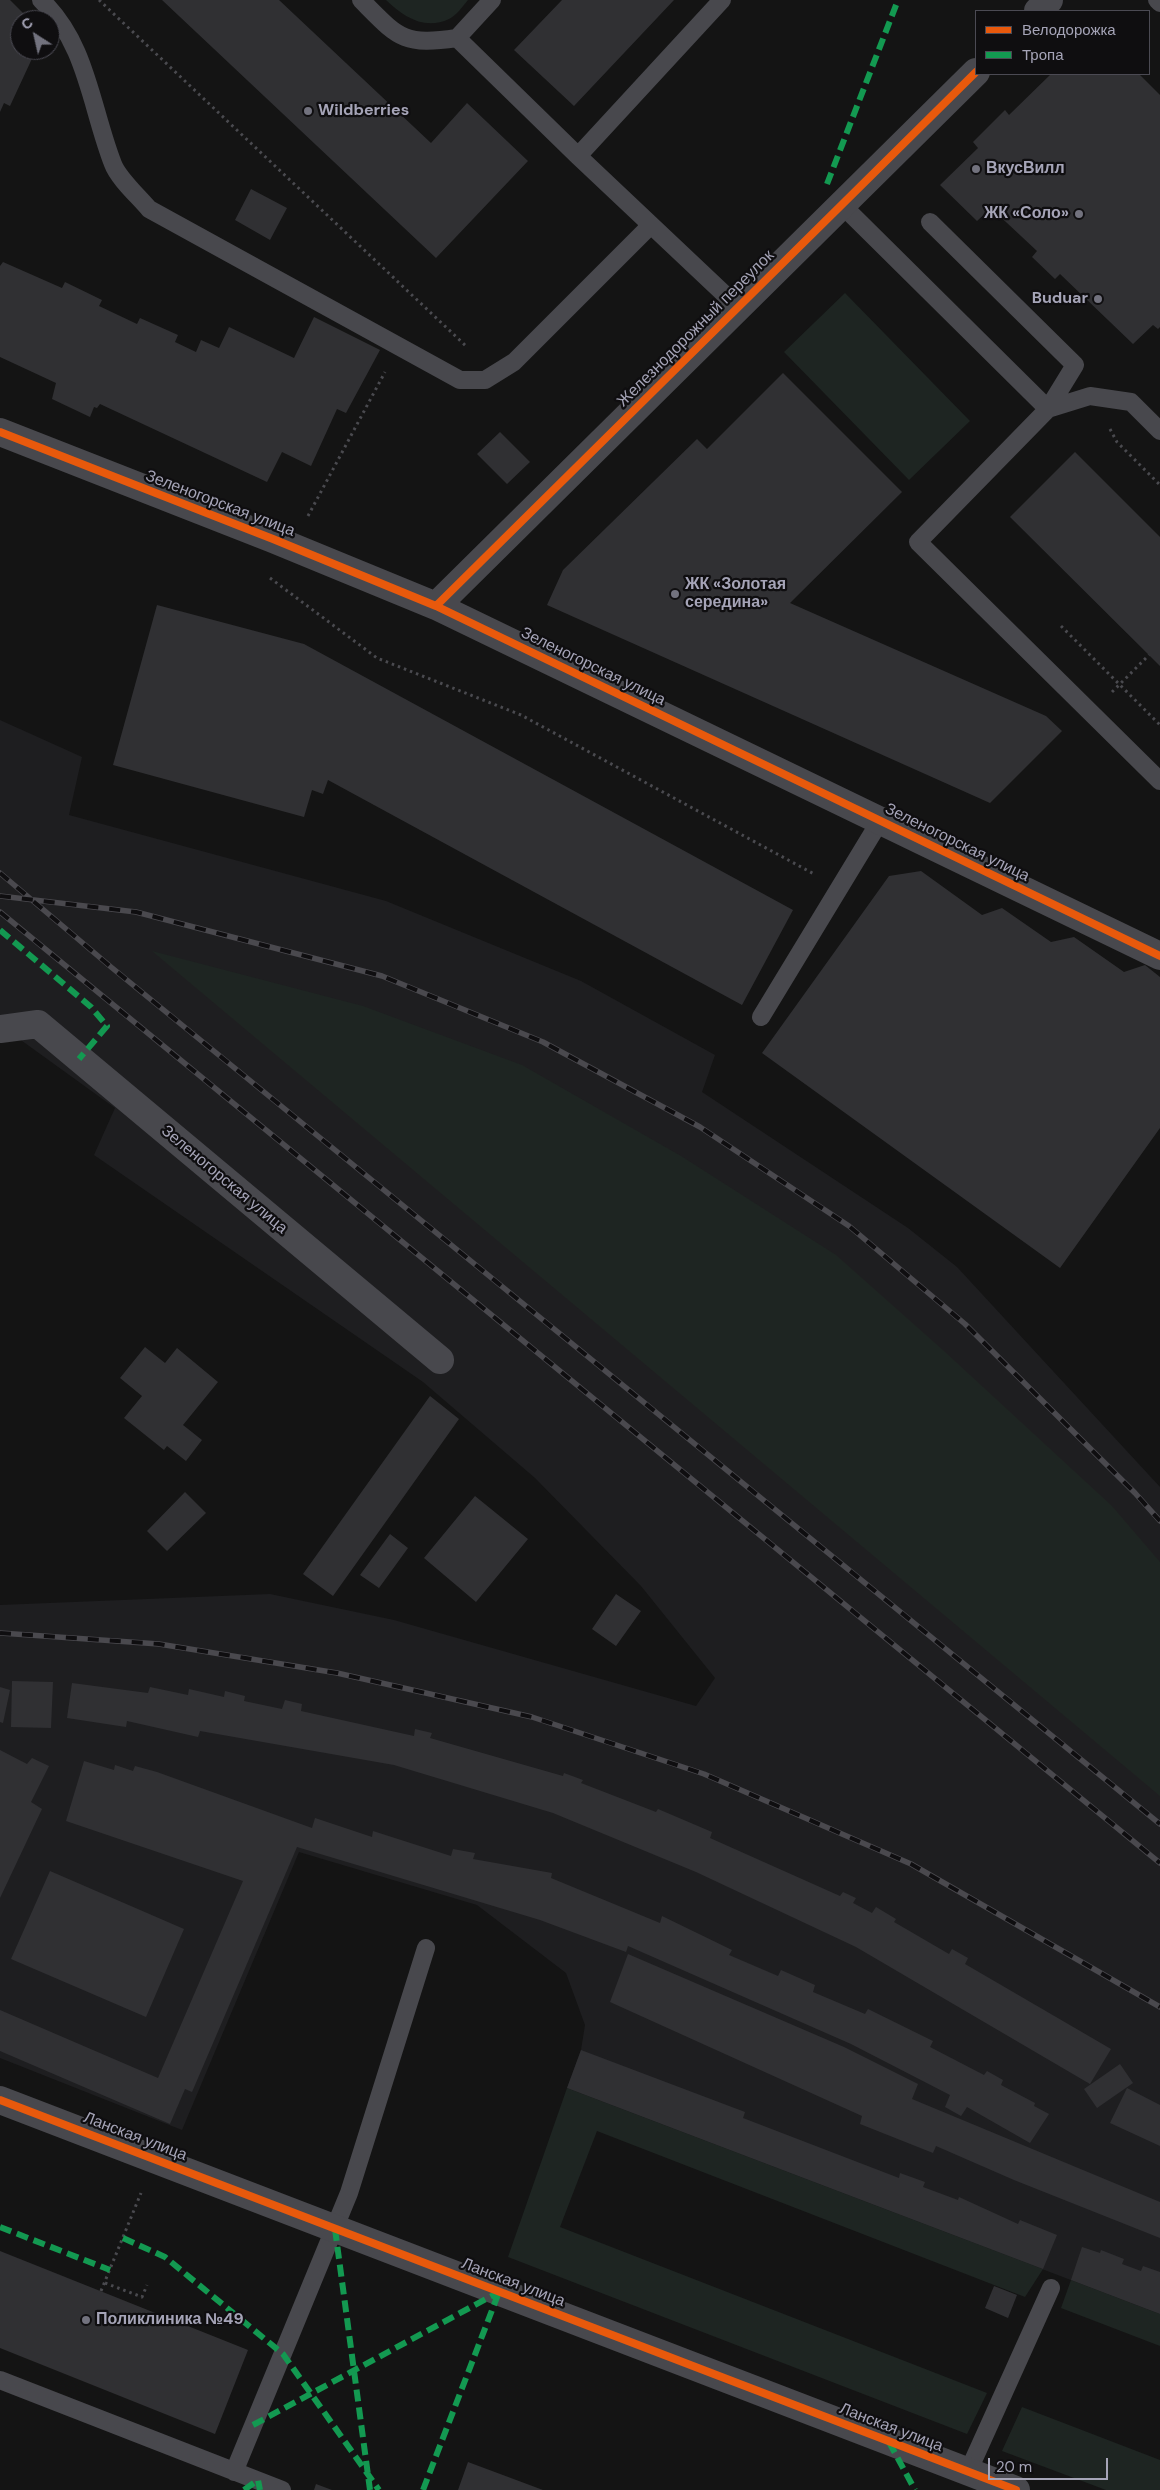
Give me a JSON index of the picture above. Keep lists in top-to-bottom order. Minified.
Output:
{"streets":{"street":["Железнодорожный переулок","Зеленогорская улица","Ланская улица"]},"crossings":[["Железнодорожный переулок","Зеленогорская улица"]],"places":["Wildberries","ВкусВилл","ЖК «Соло»","Buduar","ЖК «Золотая середина»","Поликлиника №49"],"legend":["Велодорожка","Тропа"],"scale_bar":"20 m","north":"top left"}
